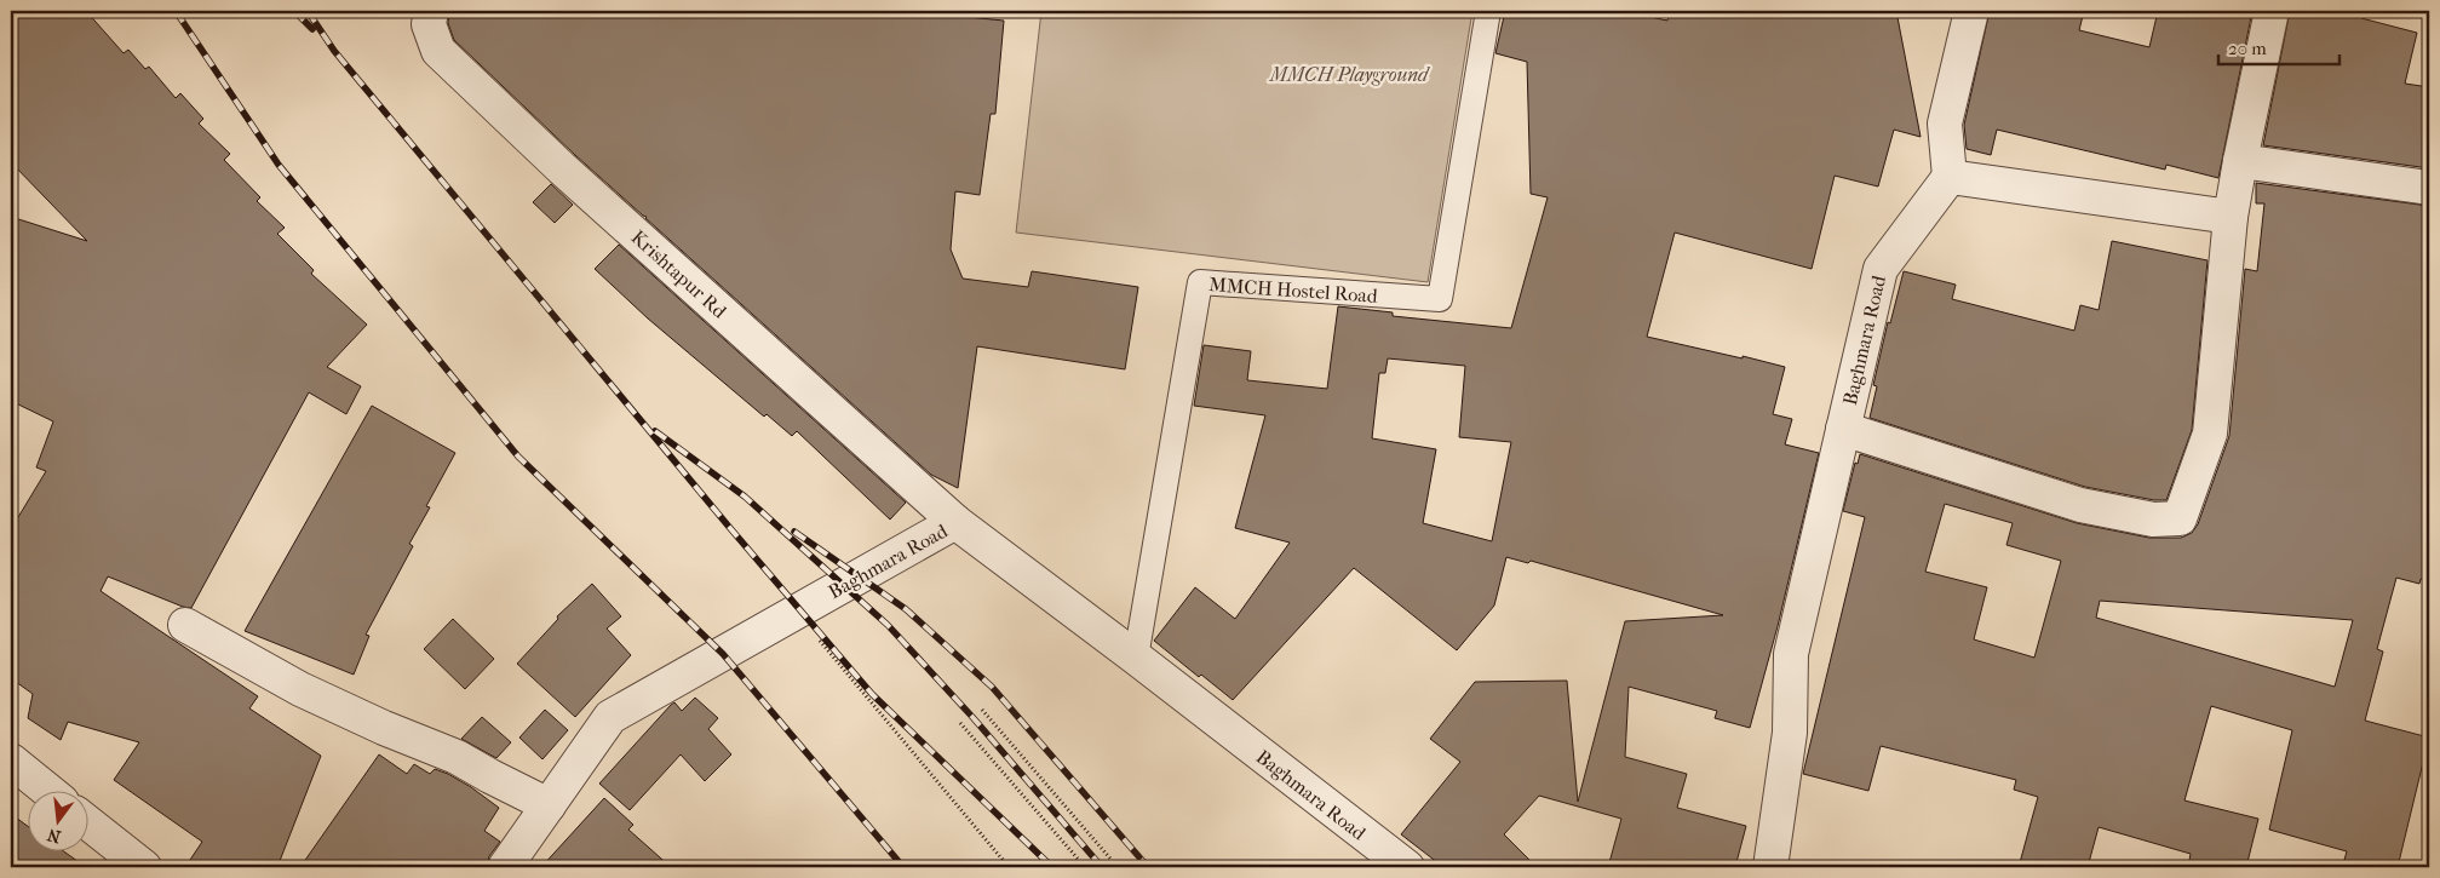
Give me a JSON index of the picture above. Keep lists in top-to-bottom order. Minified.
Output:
{"streets":{"street":["Krishtapur Rd","Baghmara Road"],"lane":["MMCH Hostel Road"]},"crossings":[["Krishtapur Rd","Baghmara Road"],["MMCH Hostel Road","Baghmara Road"]],"parks":["MMCH Playground"],"scale_bar":"20 m","north":"bottom"}
